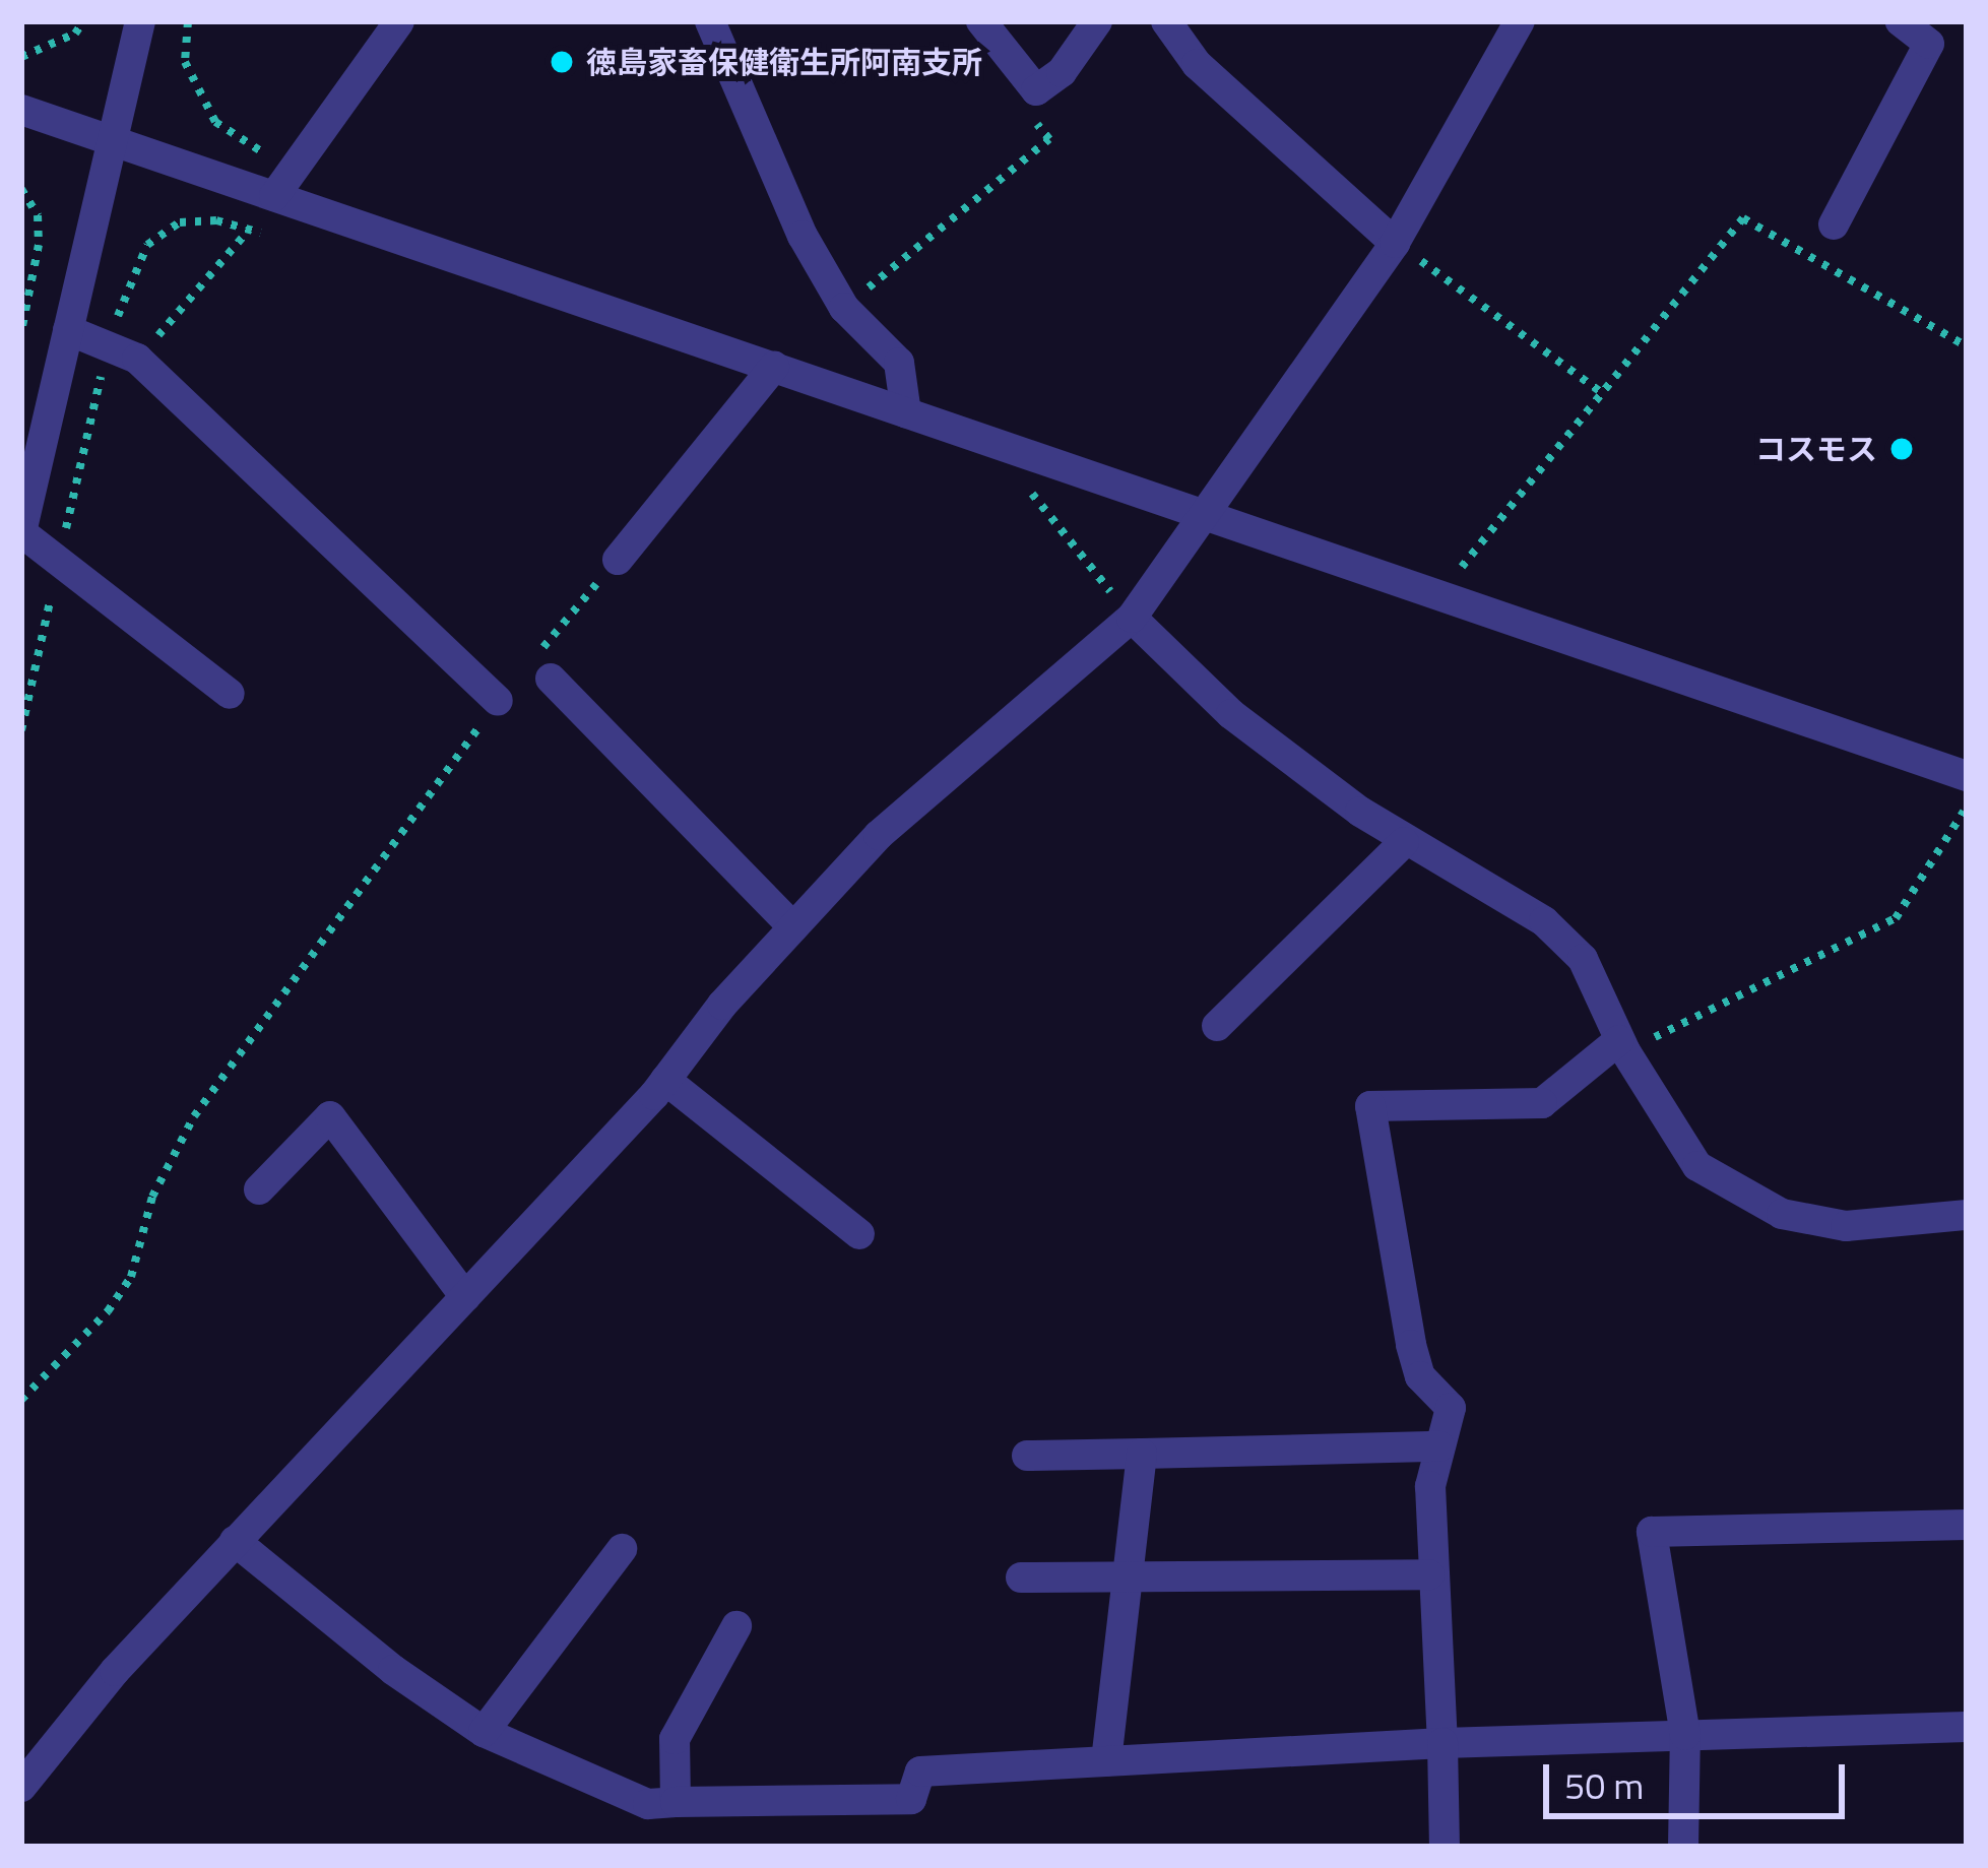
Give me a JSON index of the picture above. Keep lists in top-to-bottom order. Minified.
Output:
{"places":["徳島家畜保健衛生所阿南支所","コスモス"],"scale_bar":"50 m"}
